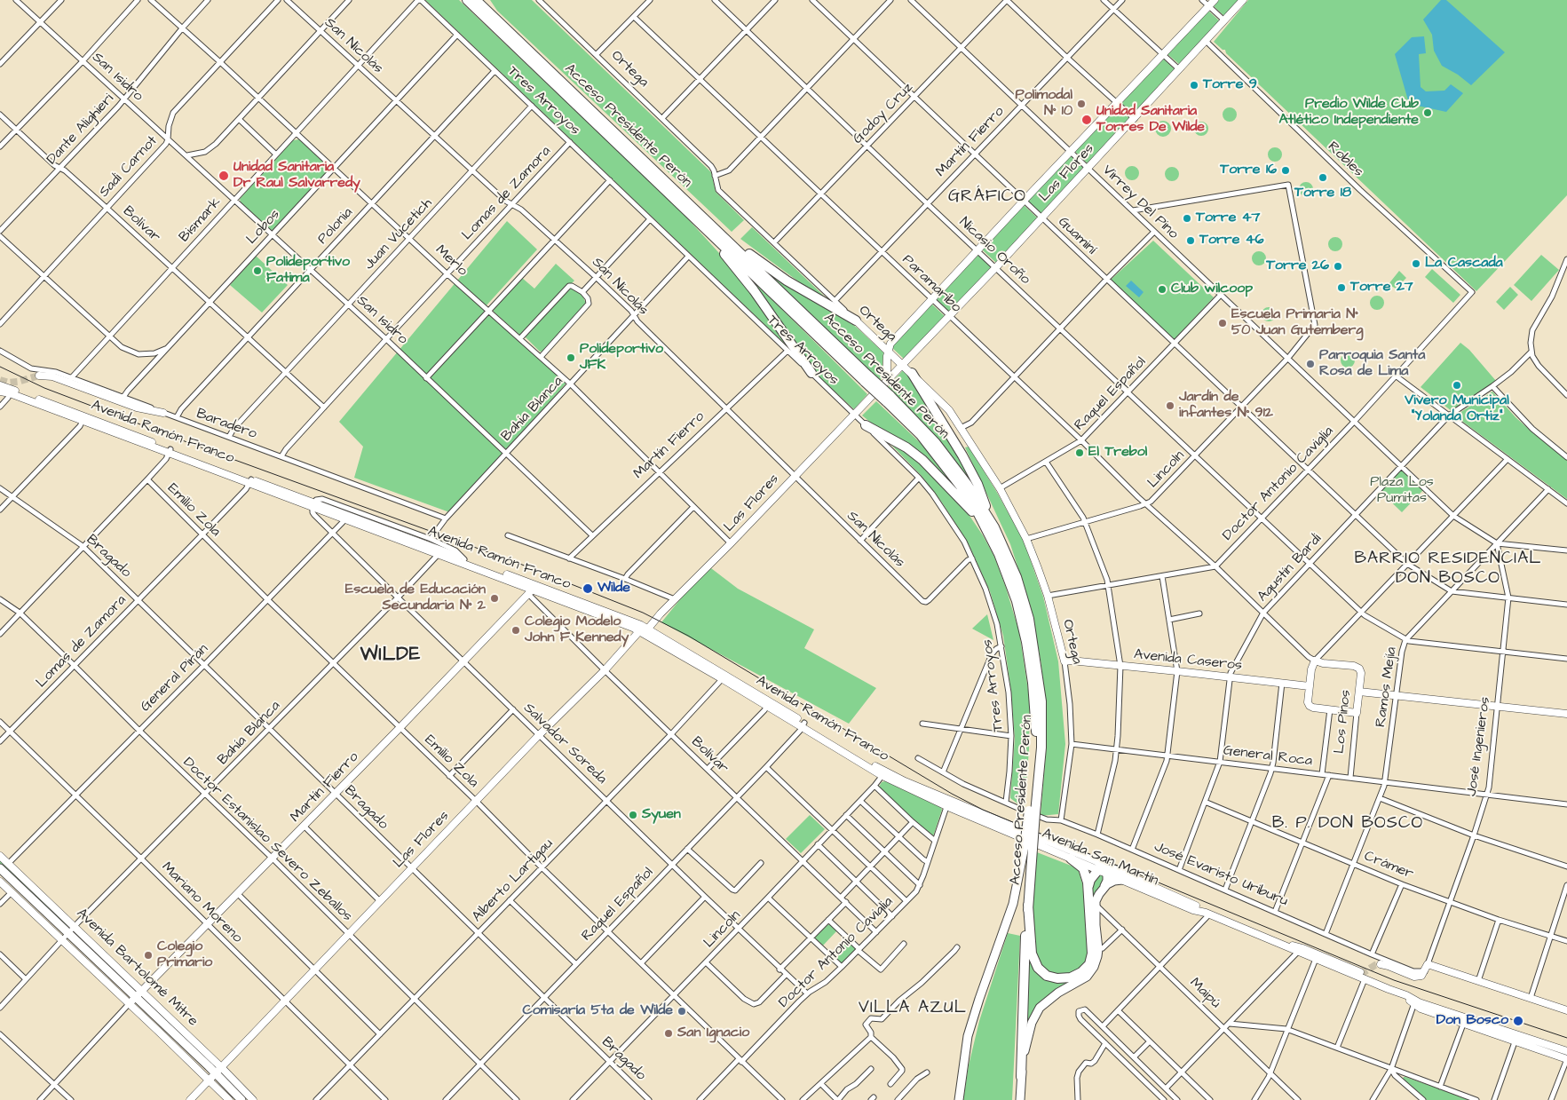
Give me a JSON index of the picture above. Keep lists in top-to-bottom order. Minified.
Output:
{"streets":{"highway":["Acceso Presidente Perón"],"main road":["Avenida Bartolomé Mitre"],"street":["San Nicolás","Ortega","San Isidro","Tres Arroyos","Godoy Cruz","Dante Alighieri","Martín Fierro","Robles","Sadi Carnot","Las Flores","Lomas de Zamora","Virrey Del Pino","Bismark","Bolívar","Polonia","Lobos","Juan Vucetich","Guaminí","Nicasio Oroño","Merlo","Paramaribo","Raquel Español","Bahía Blanca","Baradero","Avenida Ramón Franco","Lincoln","Doctor Antonio Caviglia","Emilio Zola","Bragado","Agustín Bardi","Avenida Caseros","General Pirán","Ramos Mejía","Los Pinos","Salvador Soreda","José Ingenieros","General Roca","Doctor Estanislao Severo Zeballos","Avenida San Martín","Crámer","José Evaristo Uriburu","Alberto Lartigau","Mariano Moreno","Maipú"]},"crossings":[["San Nicolás","Tres Arroyos"],["San Nicolás","Martín Fierro"],["San Nicolás","Las Flores"],["San Nicolás","Lomas de Zamora"],["San Nicolás","Bismark"],["San Nicolás","Polonia"],["San Nicolás","Lobos"],["San Nicolás","Juan Vucetich"],["San Nicolás","Bahía Blanca"],["Ortega","Godoy Cruz"],["Ortega","Martín Fierro"],["Ortega","Las Flores"],["Ortega","Raquel Español"],["Ortega","Lincoln"],["Ortega","Avenida Caseros"],["Ortega","General Roca"],["Ortega","José Evaristo Uriburu"],["San Isidro","Dante Alighieri"],["San Isidro","Martín Fierro"],["San Isidro","Sadi Carnot"],["San Isidro","Lomas de Zamora"],["San Isidro","Bismark"],["San Isidro","Polonia"],["San Isidro","Lobos"],["San Isidro","Juan Vucetich"],["San Isidro","Bahía Blanca"],["Tres Arroyos","Martín Fierro"],["Tres Arroyos","Las Flores"],["Tres Arroyos","Lomas de Zamora"],["Tres Arroyos","Bismark"],["Tres Arroyos","Polonia"],["Tres Arroyos","Lobos"],["Tres Arroyos","Juan Vucetich"],["Tres Arroyos","Bahía Blanca"],["Tres Arroyos","José Evaristo Uriburu"],["Godoy Cruz","Virrey Del Pino"],["Godoy Cruz","Guaminí"],["Godoy Cruz","Nicasio Oroño"],["Godoy Cruz","Paramaribo"],["Dante Alighieri","Bolívar"],["Dante Alighieri","Merlo"],["Martín Fierro","Virrey Del Pino"],["Martín Fierro","Bolívar"],["Martín Fierro","Guaminí"],["Martín Fierro","Nicasio Oroño"],["Martín Fierro","Merlo"],["Martín Fierro","Paramaribo"],["Martín Fierro","Avenida Ramón Franco"],["Martín Fierro","Emilio Zola"],["Martín Fierro","Bragado"],["Martín Fierro","Salvador Soreda"],["Martín Fierro","Doctor Estanislao Severo Zeballos"],["Martín Fierro","Mariano Moreno"],["Martín Fierro","Avenida Bartolomé Mitre"],["Robles","Las Flores"],["Robles","Doctor Antonio Caviglia"],["Sadi Carnot","Bolívar"],["Sadi Carnot","Merlo"],["Las Flores","Virrey Del Pino"],["Las Flores","Bolívar"],["Las Flores","Guaminí"],["Las Flores","Nicasio Oroño"],["Las Flores","Merlo"],["Las Flores","Paramaribo"],["Las Flores","Avenida Ramón Franco"],["Las Flores","Emilio Zola"],["Las Flores","Bragado"],["Las Flores","Salvador Soreda"],["Las Flores","Doctor Estanislao Severo Zeballos"],["Las Flores","Mariano Moreno"],["Las Flores","Avenida Bartolomé Mitre"],["Lomas de Zamora","Bolívar"],["Lomas de Zamora","Merlo"],["Lomas de Zamora","Baradero"],["Lomas de Zamora","Avenida Ramón Franco"],["Lomas de Zamora","Emilio Zola"],["Lomas de Zamora","Bragado"],["Lomas de Zamora","Doctor Estanislao Severo Zeballos"],["Lomas de Zamora","Mariano Moreno"],["Virrey Del Pino","Raquel Español"],["Virrey Del Pino","Lincoln"],["Virrey Del Pino","Doctor Antonio Caviglia"],["Virrey Del Pino","Agustín Bardi"],["Virrey Del Pino","Ramos Mejía"],["Virrey Del Pino","José Ingenieros"],["Bismark","Bolívar"],["Bismark","Merlo"],["Bismark","Baradero"],["Bolívar","Polonia"],["Bolívar","Lobos"],["Bolívar","Juan Vucetich"],["Bolívar","Raquel Español"],["Bolívar","Avenida Ramón Franco"],["Bolívar","Lincoln"],["Bolívar","Doctor Antonio Caviglia"],["Bolívar","Alberto Lartigau"],["Polonia","Merlo"],["Polonia","Baradero"],["Lobos","Merlo"],["Lobos","Baradero"],["Juan Vucetich","Merlo"],["Juan Vucetich","Baradero"],["Guaminí","Raquel Español"],["Guaminí","Lincoln"],["Guaminí","Doctor Antonio Caviglia"],["Guaminí","Agustín Bardi"],["Guaminí","Ramos Mejía"],["Nicasio Oroño","Raquel Español"],["Nicasio Oroño","Lincoln"],["Nicasio Oroño","Doctor Antonio Caviglia"],["Nicasio Oroño","Agustín Bardi"],["Nicasio Oroño","Ramos Mejía"],["Merlo","Bahía Blanca"],["Paramaribo","Raquel Español"],["Paramaribo","Lincoln"],["Paramaribo","Doctor Antonio Caviglia"],["Paramaribo","Agustín Bardi"],["Paramaribo","Los Pinos"],["Raquel Español","Avenida Ramón Franco"],["Raquel Español","Emilio Zola"],["Raquel Español","Bragado"],["Raquel Español","Salvador Soreda"],["Raquel Español","Doctor Estanislao Severo Zeballos"],["Bahía Blanca","Baradero"],["Bahía Blanca","Avenida Ramón Franco"],["Bahía Blanca","Emilio Zola"],["Bahía Blanca","Bragado"],["Bahía Blanca","Salvador Soreda"],["Bahía Blanca","Doctor Estanislao Severo Zeballos"],["Bahía Blanca","Mariano Moreno"],["Bahía Blanca","Avenida Bartolomé Mitre"],["Avenida Ramón Franco","Lincoln"],["Avenida Ramón Franco","Doctor Antonio Caviglia"],["Avenida Ramón Franco","General Pirán"],["Avenida Ramón Franco","Salvador Soreda"],["Avenida Ramón Franco","Avenida San Martín"],["Avenida Ramón Franco","Alberto Lartigau"],["Lincoln","Emilio Zola"],["Lincoln","Bragado"],["Lincoln","Salvador Soreda"],["Doctor Antonio Caviglia","Emilio Zola"],["Doctor Antonio Caviglia","Salvador Soreda"],["Emilio Zola","General Pirán"],["Emilio Zola","Alberto Lartigau"],["Bragado","General Pirán"],["Bragado","Alberto Lartigau"],["Agustín Bardi","Avenida Caseros"],["Agustín Bardi","General Roca"],["Agustín Bardi","Crámer"],["Agustín Bardi","José Evaristo Uriburu"],["General Pirán","Salvador Soreda"],["General Pirán","Doctor Estanislao Severo Zeballos"],["General Pirán","Mariano Moreno"],["General Pirán","Avenida Bartolomé Mitre"],["Ramos Mejía","José Ingenieros"],["Ramos Mejía","General Roca"],["Ramos Mejía","Crámer"],["Ramos Mejía","José Evaristo Uriburu"],["Los Pinos","General Roca"],["Salvador Soreda","Alberto Lartigau"],["José Ingenieros","General Roca"],["José Ingenieros","Crámer"],["José Ingenieros","José Evaristo Uriburu"],["Doctor Estanislao Severo Zeballos","Alberto Lartigau"],["Alberto Lartigau","Mariano Moreno"]],"districts":["GRÁFICO","BARRIO RESIDENCIAL DON BOSCO","WILDE","B. P. DON BOSCO","VILLA AZUL"],"parks":["Plaza Los Pumitas"],"places":["Torre 9","Polimodal N° 10","Predio Wilde Club Atlético Independiente","Unidad Sanitaria Torres De Wilde","Torre 16","Unidad Sanitaria Dr Raul Salvarredy","Torre 18","Torre 47","Torre 46","La Cascada","Torre 26","Polideportivo Fatima","Torre 27","Club wilcoop","Escuela Primaria N° 50 Juan Gutemberg","Polideportivo JFK","Parroquia Santa Rosa de Lima","Vivero Municipal \"Yolanda Ortiz\"","Jardín de infantes N° 912","El Trebol","Wilde","Escuela de Educación Secundaria N° 2","Colegio Modelo John F Kennedy","Syuen","Colegio Primario","Comisaría 5ta de Wilde","Don Bosco","San Ignacio"]}
